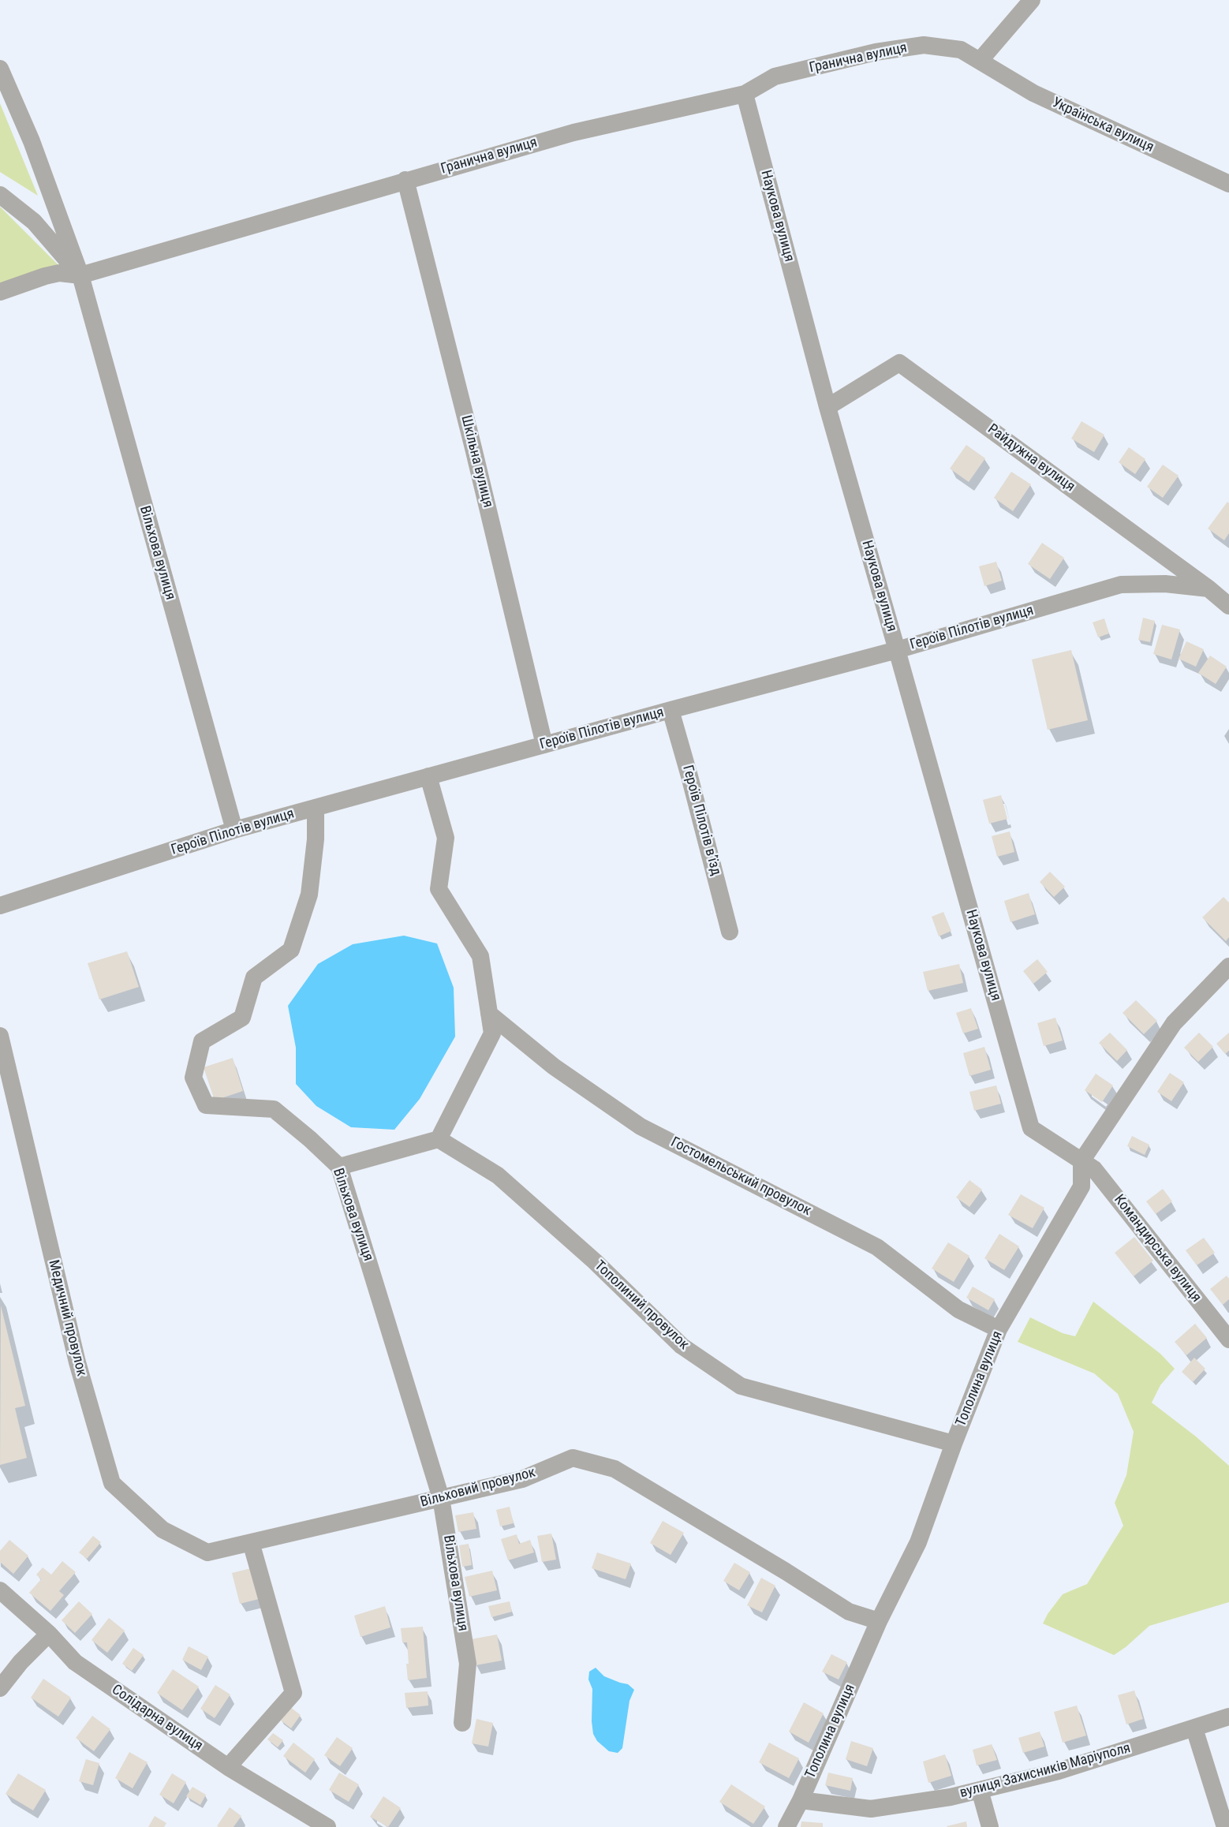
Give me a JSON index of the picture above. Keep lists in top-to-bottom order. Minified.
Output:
{"streets":{"street":["Гранична вулиця","Українська вулиця","Наукова вулиця","Райдужна вулиця","Шкільна вулиця","Вільхова вулиця","Героїв Пілотів вулиця","Героїв Пілотів в’їзд","Гостомельський провулок","Командирська вулиця","Тополиний провулок","Медичний провулок","Тополина вулиця","Вільховий провулок","Солідарна вулиця","вулиця Захисників Маріуполя"]},"crossings":[["Гранична вулиця","Українська вулиця"],["Гранична вулиця","Наукова вулиця"],["Гранична вулиця","Шкільна вулиця"],["Гранична вулиця","Вільхова вулиця"],["Наукова вулиця","Райдужна вулиця"],["Наукова вулиця","Героїв Пілотів вулиця"],["Наукова вулиця","Командирська вулиця"],["Наукова вулиця","Тополина вулиця"],["Райдужна вулиця","Героїв Пілотів вулиця"],["Шкільна вулиця","Героїв Пілотів вулиця"],["Вільхова вулиця","Героїв Пілотів вулиця"],["Вільхова вулиця","Вільховий провулок"],["Героїв Пілотів вулиця","Героїв Пілотів в’їзд"],["Гостомельський провулок","Тополина вулиця"],["Командирська вулиця","Тополина вулиця"],["Тополиний провулок","Тополина вулиця"],["Медичний провулок","Вільховий провулок"],["Тополина вулиця","Вільховий провулок"],["Тополина вулиця","вулиця Захисників Маріуполя"]]}
